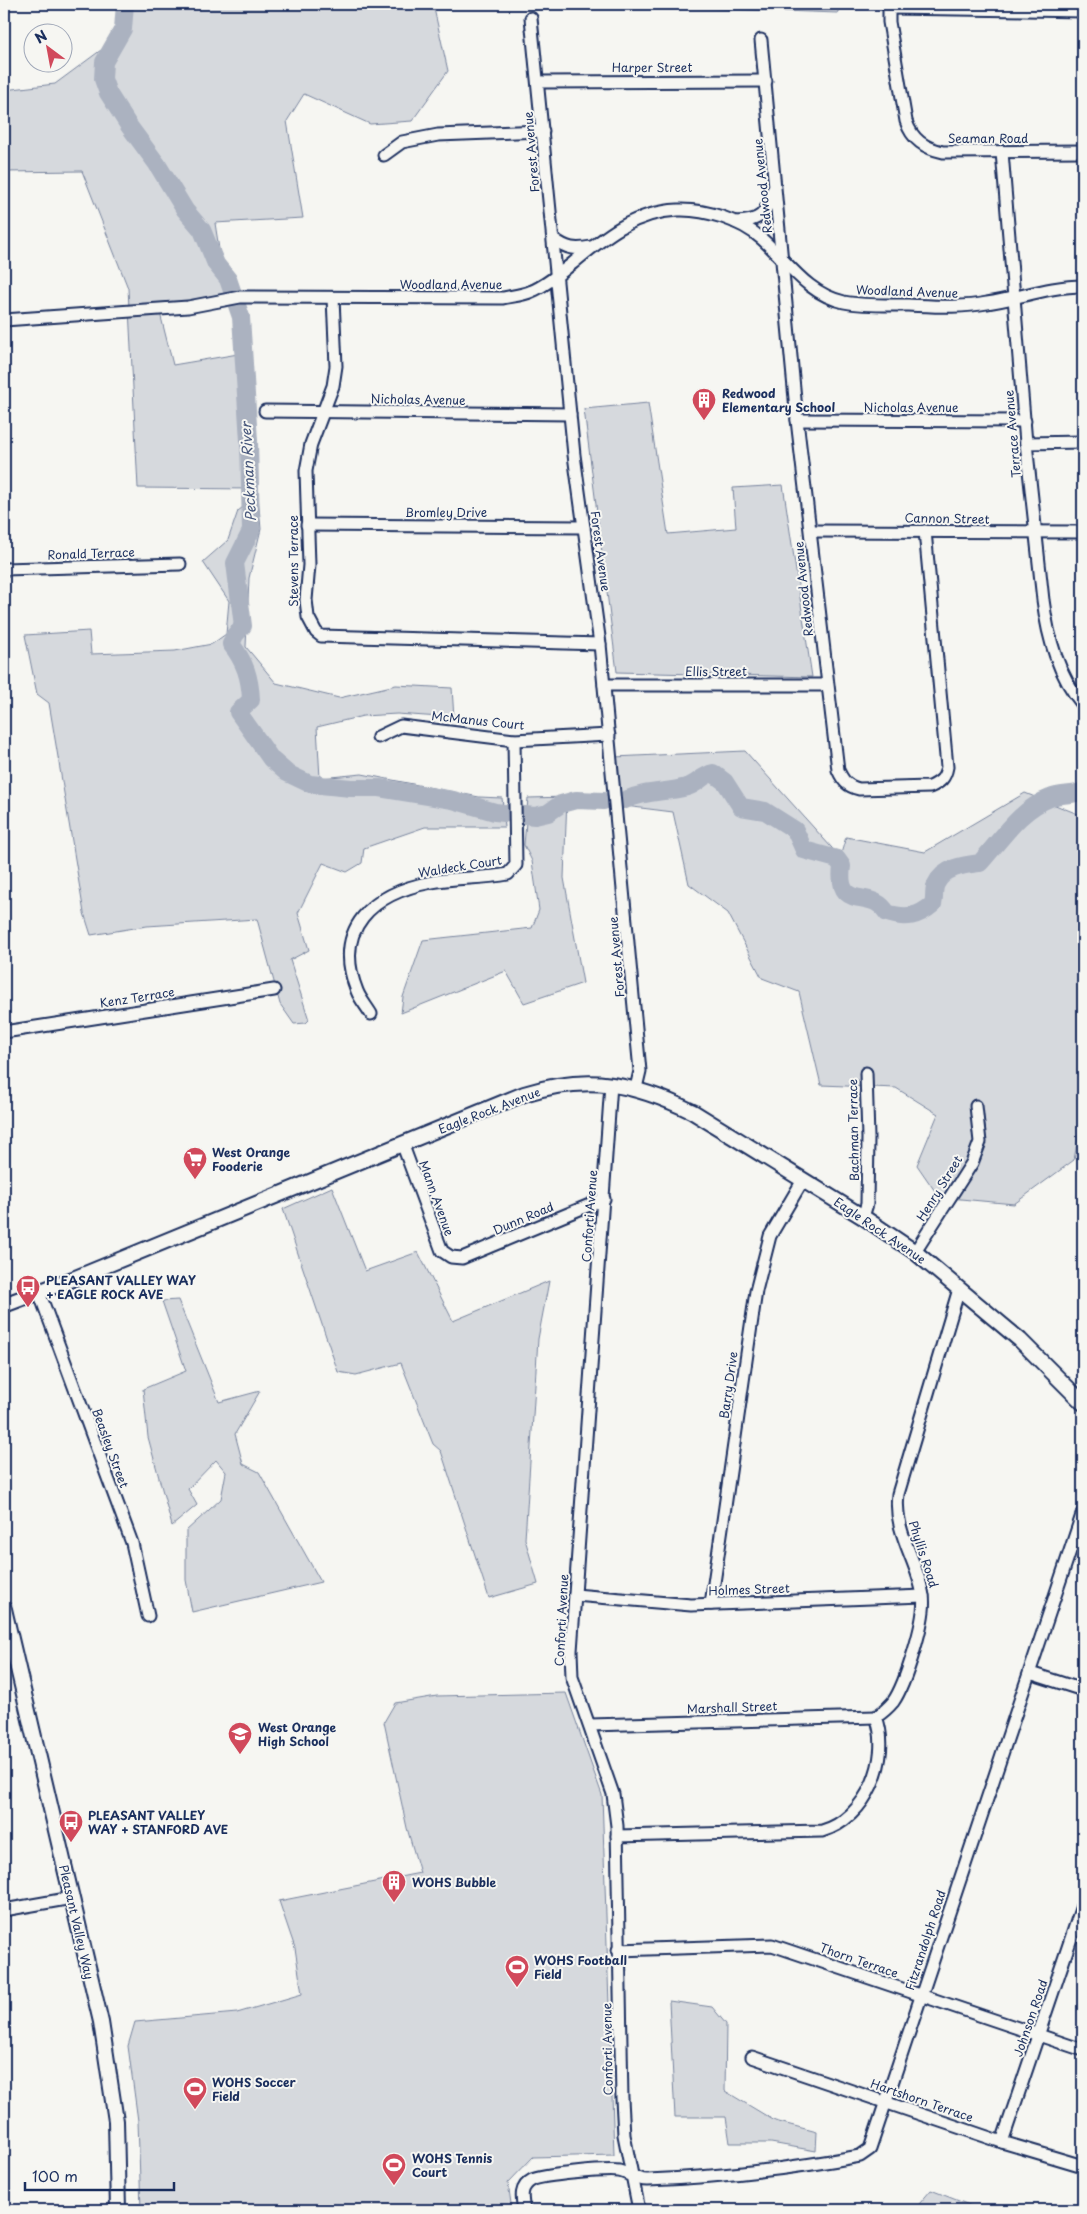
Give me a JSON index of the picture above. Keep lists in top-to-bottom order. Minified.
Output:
{"streets":{"main road":["Eagle Rock Avenue","Pleasant Valley Way"],"street":["Harper Street","Seaman Road","Forest Avenue","Redwood Avenue","Woodland Avenue","Nicholas Avenue","Terrace Avenue","Bromley Drive","Cannon Street","Ronald Terrace","Stevens Terrace","Ellis Street","McManus Court","Waldeck Court","Kenz Terrace","Bachman Terrace","Henry Street","Mann Avenue","Conforti Avenue","Dunn Road","Barry Drive","Beasley Street","Phyllis Road","Holmes Street","Marshall Street","Fitzrandolph Road","Thorn Terrace","Johnson Road","Hartshorn Terrace"]},"crossings":[["Harper Street","Forest Avenue"],["Harper Street","Redwood Avenue"],["Seaman Road","Terrace Avenue"],["Forest Avenue","Woodland Avenue"],["Forest Avenue","Nicholas Avenue"],["Forest Avenue","Bromley Drive"],["Forest Avenue","Stevens Terrace"],["Forest Avenue","Ellis Street"],["Forest Avenue","McManus Court"],["Forest Avenue","Eagle Rock Avenue"],["Redwood Avenue","Woodland Avenue"],["Redwood Avenue","Nicholas Avenue"],["Redwood Avenue","Cannon Street"],["Redwood Avenue","Ellis Street"],["Woodland Avenue","Terrace Avenue"],["Woodland Avenue","Stevens Terrace"],["Nicholas Avenue","Terrace Avenue"],["Nicholas Avenue","Stevens Terrace"],["Terrace Avenue","Cannon Street"],["Bromley Drive","Stevens Terrace"],["McManus Court","Waldeck Court"],["Eagle Rock Avenue","Bachman Terrace"],["Eagle Rock Avenue","Henry Street"],["Eagle Rock Avenue","Mann Avenue"],["Eagle Rock Avenue","Conforti Avenue"],["Eagle Rock Avenue","Barry Drive"],["Eagle Rock Avenue","Beasley Street"],["Eagle Rock Avenue","Phyllis Road"],["Mann Avenue","Dunn Road"],["Conforti Avenue","Dunn Road"],["Conforti Avenue","Holmes Street"],["Conforti Avenue","Marshall Street"],["Conforti Avenue","Fitzrandolph Road"],["Conforti Avenue","Thorn Terrace"],["Barry Drive","Holmes Street"],["Phyllis Road","Holmes Street"],["Phyllis Road","Marshall Street"],["Fitzrandolph Road","Thorn Terrace"],["Fitzrandolph Road","Hartshorn Terrace"],["Thorn Terrace","Johnson Road"],["Johnson Road","Hartshorn Terrace"]],"water":["Peckman River"],"places":{"building":["Redwood Elementary School","WOHS Bubble"],"supermarket":["West Orange Fooderie"],"bus stop":["PLEASANT VALLEY WAY + EAGLE ROCK AVE","PLEASANT VALLEY WAY + STANFORD AVE"],"school or university":["West Orange High School"],"sports":["WOHS Football Field","WOHS Soccer Field","WOHS Tennis Court"]},"scale_bar":"100 m","north":"top left"}
